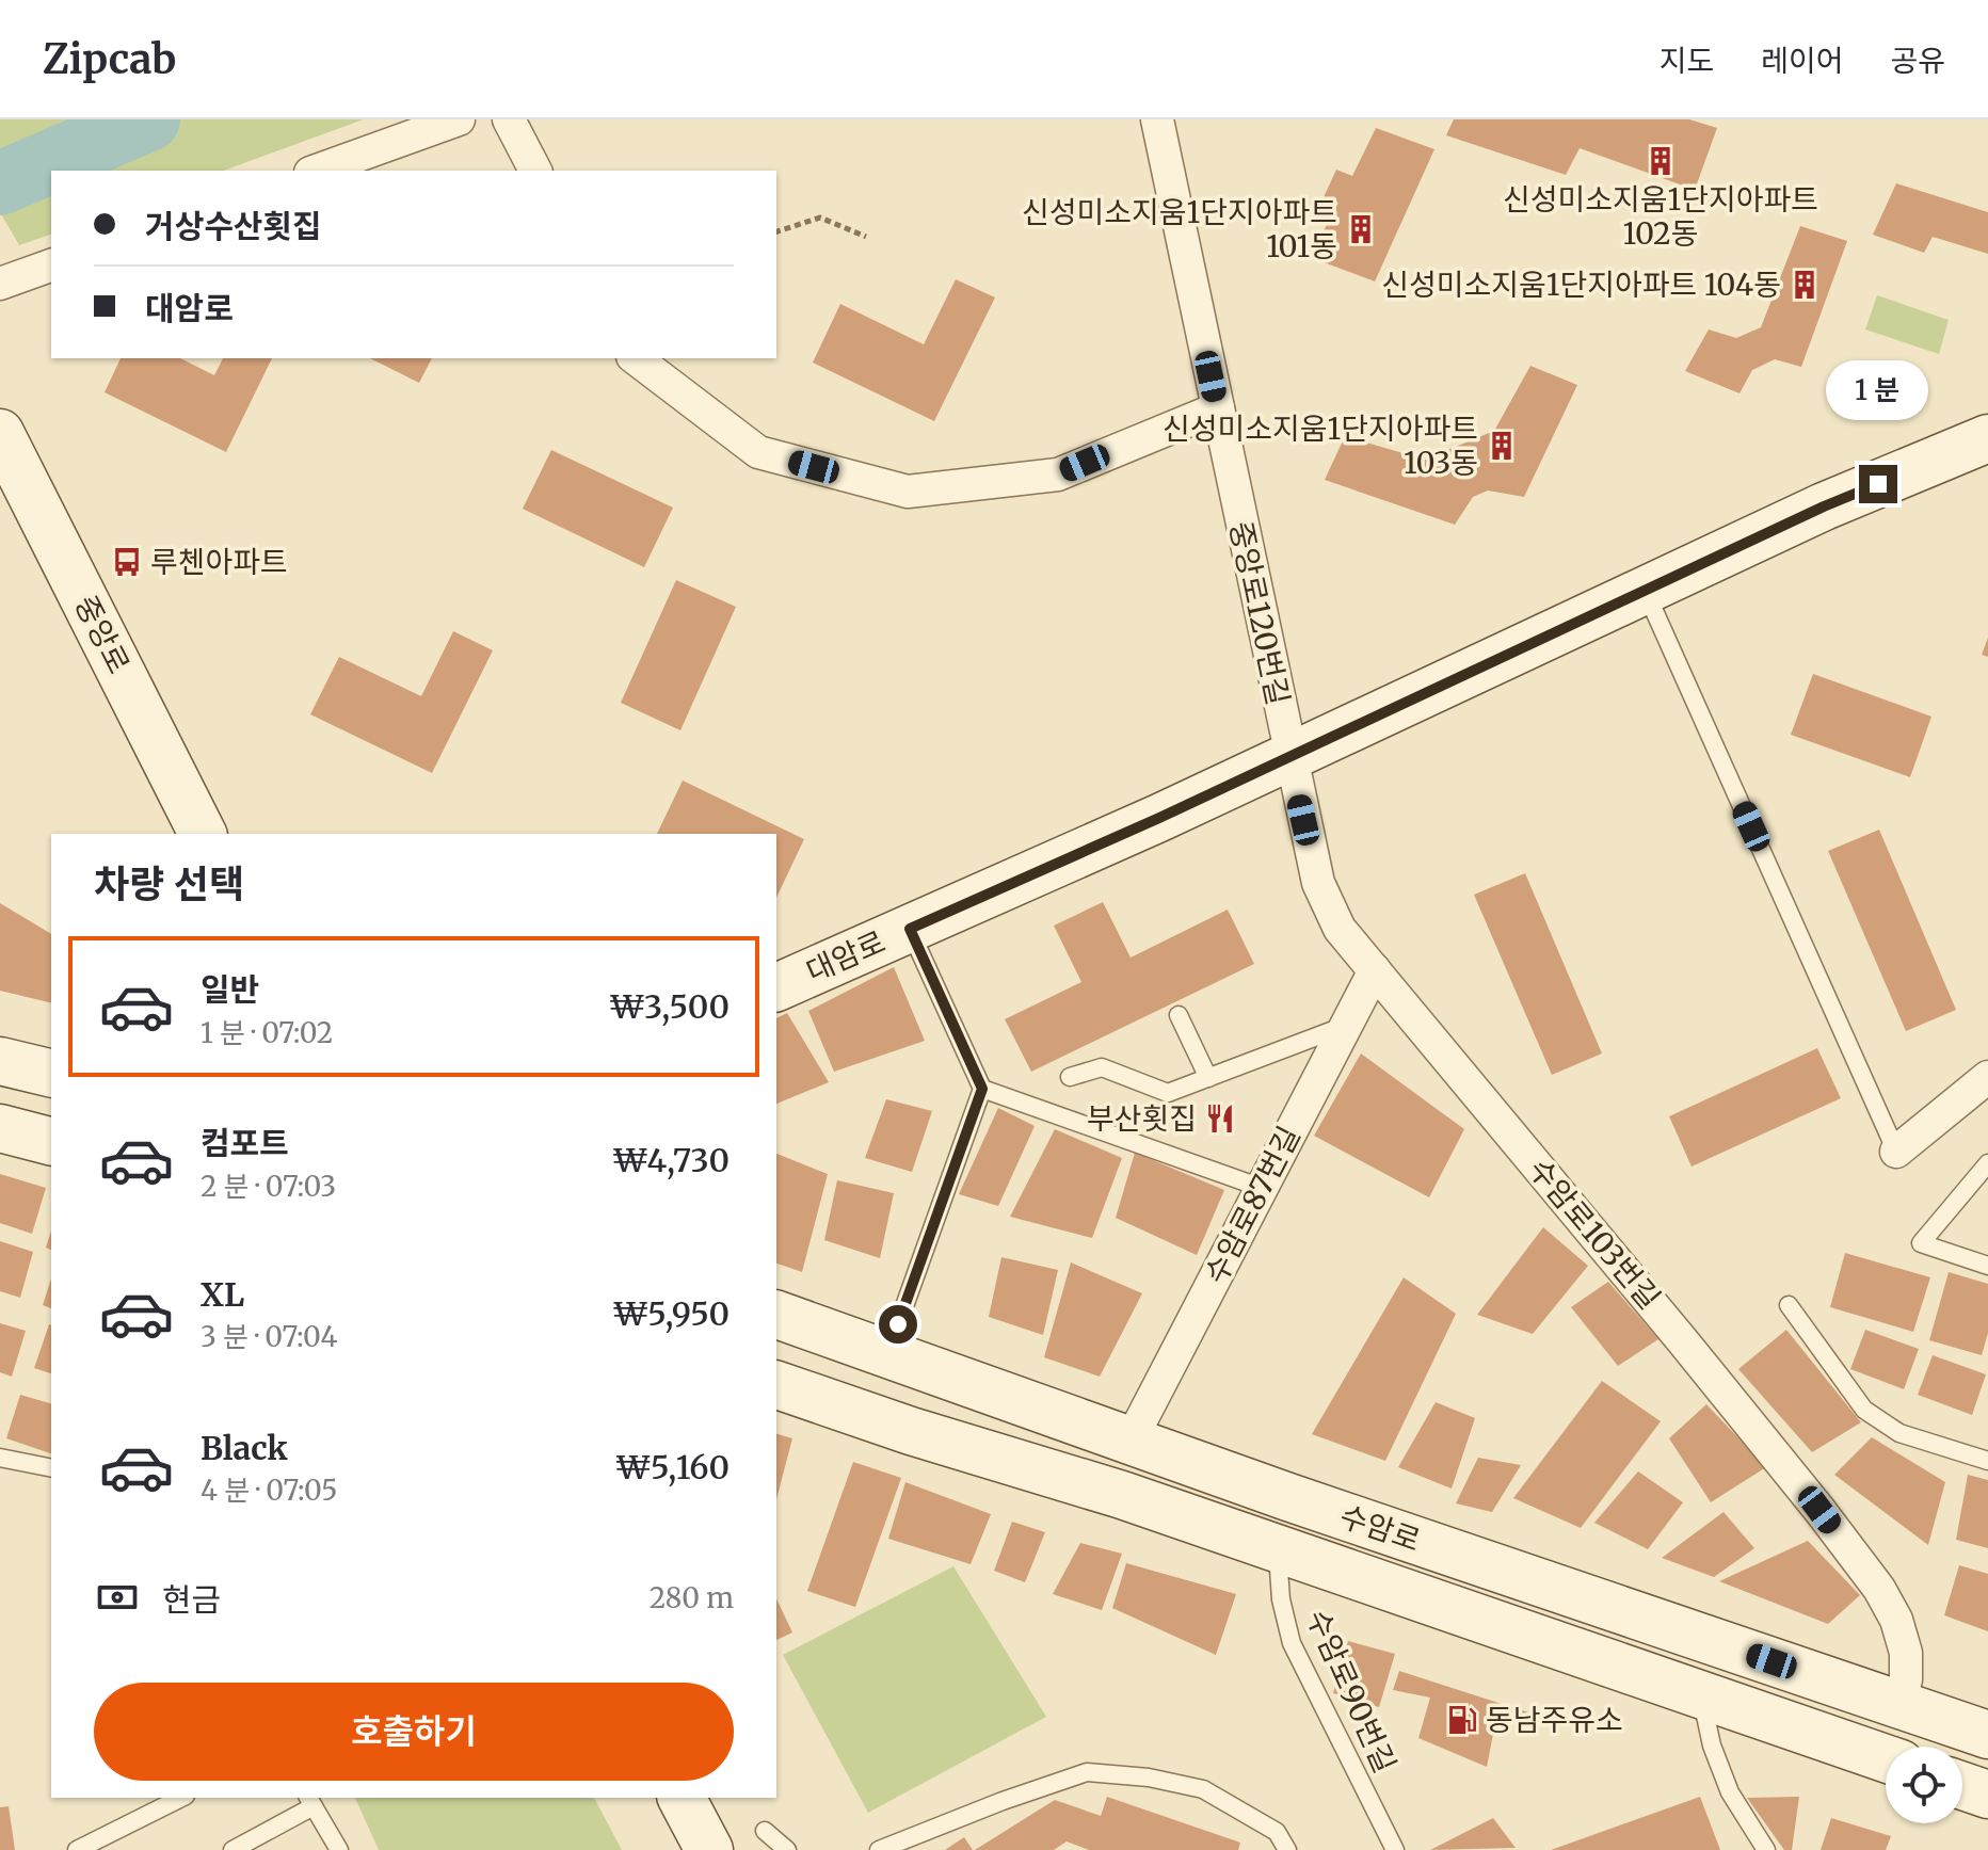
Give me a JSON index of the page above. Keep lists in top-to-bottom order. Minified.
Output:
{"streets":{"main road":["중앙로","대암로","수암로"],"street":["중앙로120번길","수암로87번길","수암로103번길"],"lane":["수암로90번길"]},"crossings":[["중앙로120번길","대암로"],["중앙로120번길","수암로103번길"],["대암로","수암로103번길"],["수암로87번길","수암로103번길"],["수암로87번길","수암로"],["수암로103번길","수암로"],["수암로","수암로90번길"]],"places":{"building":["신성미소지움1단지아파트 102동","신성미소지움1단지아파트 101동","신성미소지움1단지아파트 104동","신성미소지움1단지아파트 103동"],"bus stop":["루첸아파트"],"restaurant":["부산횟집"],"fuel station":["동남주유소"]},"page":{"header":"Zipcab","nav":["지도","레이어","공유"],"banner":["거상수산횟집","대암로"],"bubble":"1 분","heading":"차량 선택","list":[{"name":"일반","note":"1 분 · 07:02","value":"₩3,500"},{"name":"컴포트","note":"2 분 · 07:03","value":"₩4,730"},{"name":"XL","note":"3 분 · 07:04","value":"₩5,950"},{"name":"Black","note":"4 분 · 07:05","value":"₩5,160"}],"pay":["현금","280 m"],"buttons":"호출하기"}}
